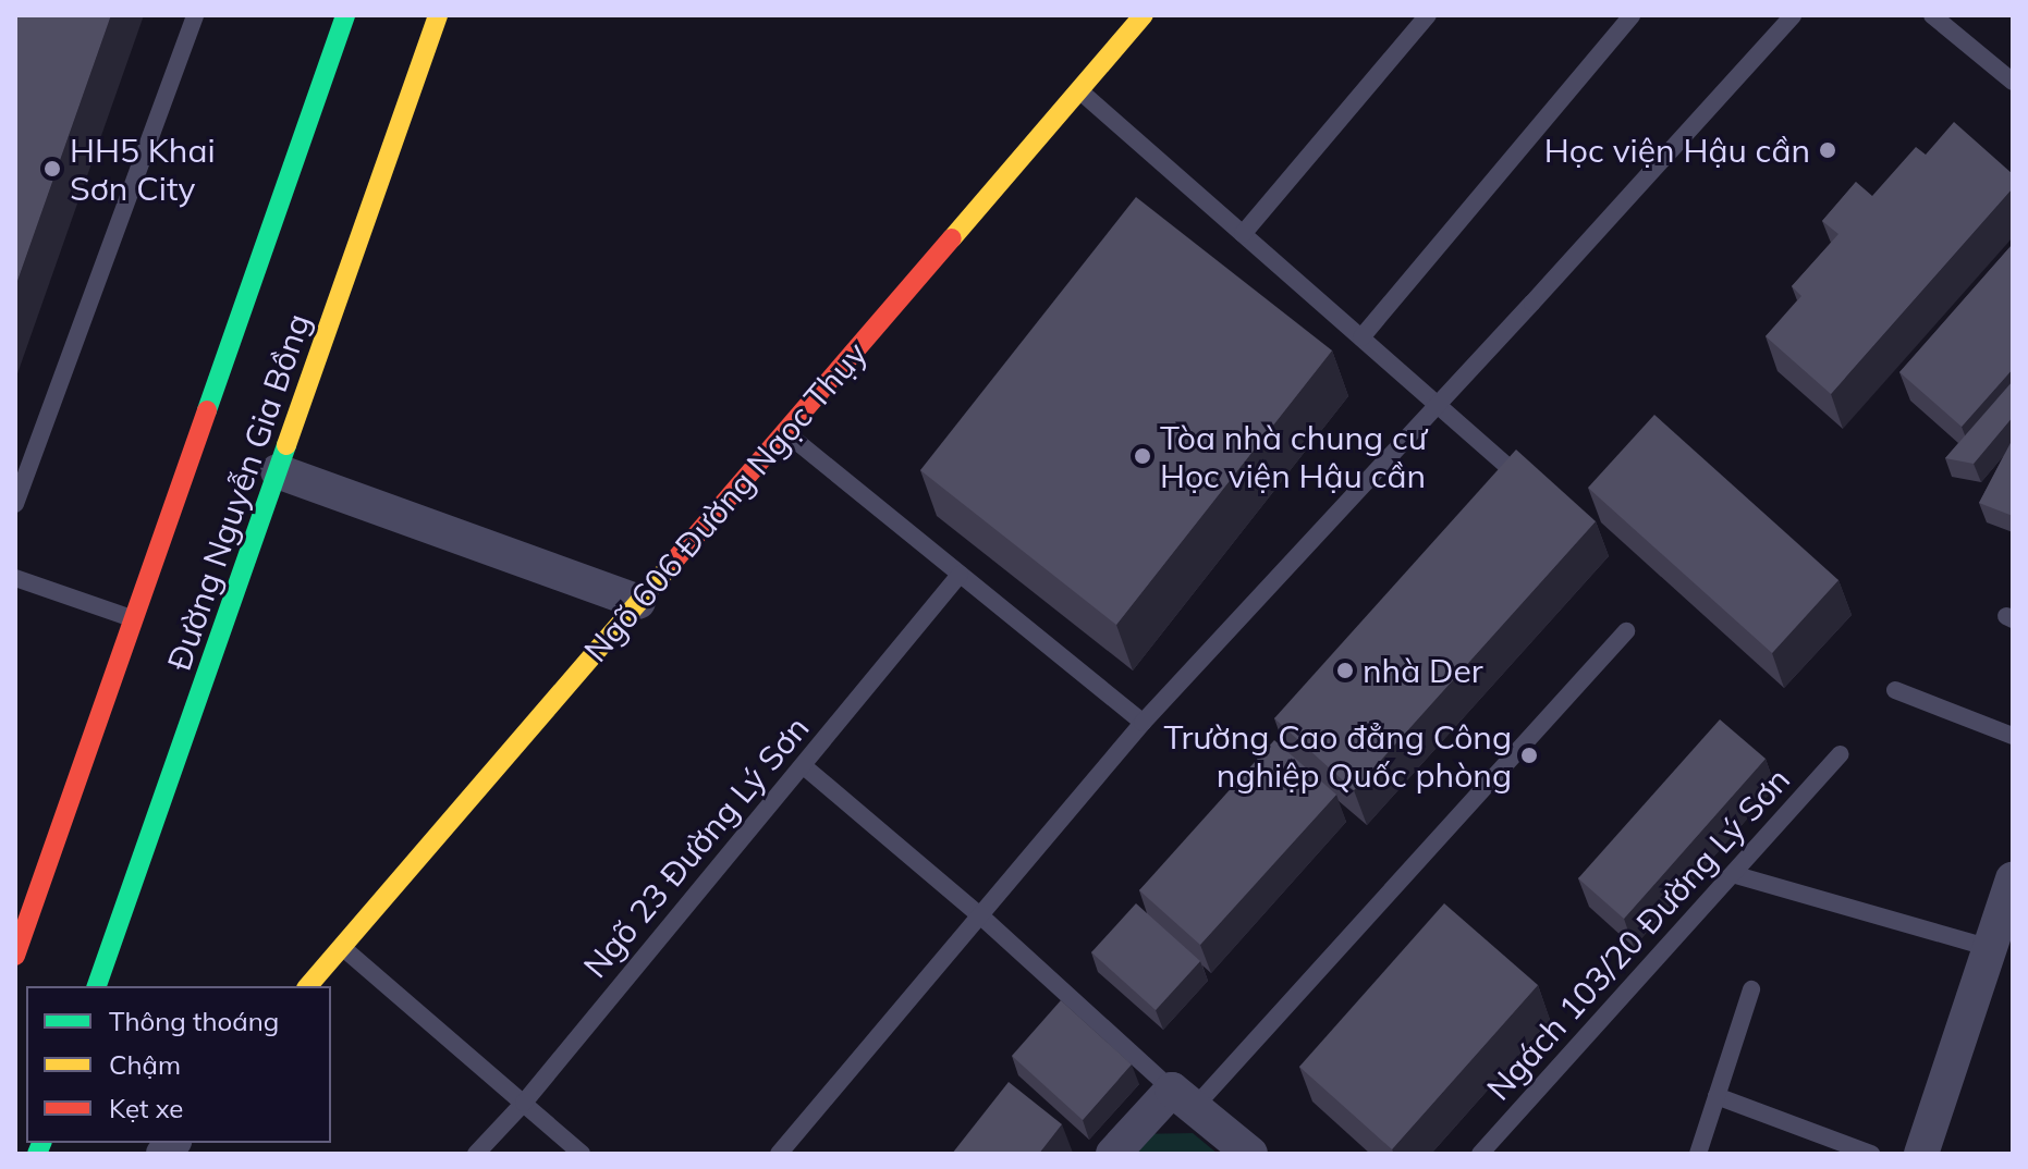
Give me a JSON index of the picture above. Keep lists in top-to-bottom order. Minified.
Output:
{"streets":{"main road":["Đường Nguyễn Gia Bồng","Ngõ 606 Đường Ngọc Thụy"],"lane":["Ngõ 23 Đường Lý Sơn","Ngách 103/20 Đường Lý Sơn"]},"places":["Học viện Hậu cần","HH5 Khai Sơn City","Tòa nhà chung cư Học viện Hậu cần","nhà Der","Trường Cao đẳng Công nghiệp Quốc phòng"],"legend":["Thông thoáng","Chậm","Kẹt xe"]}
